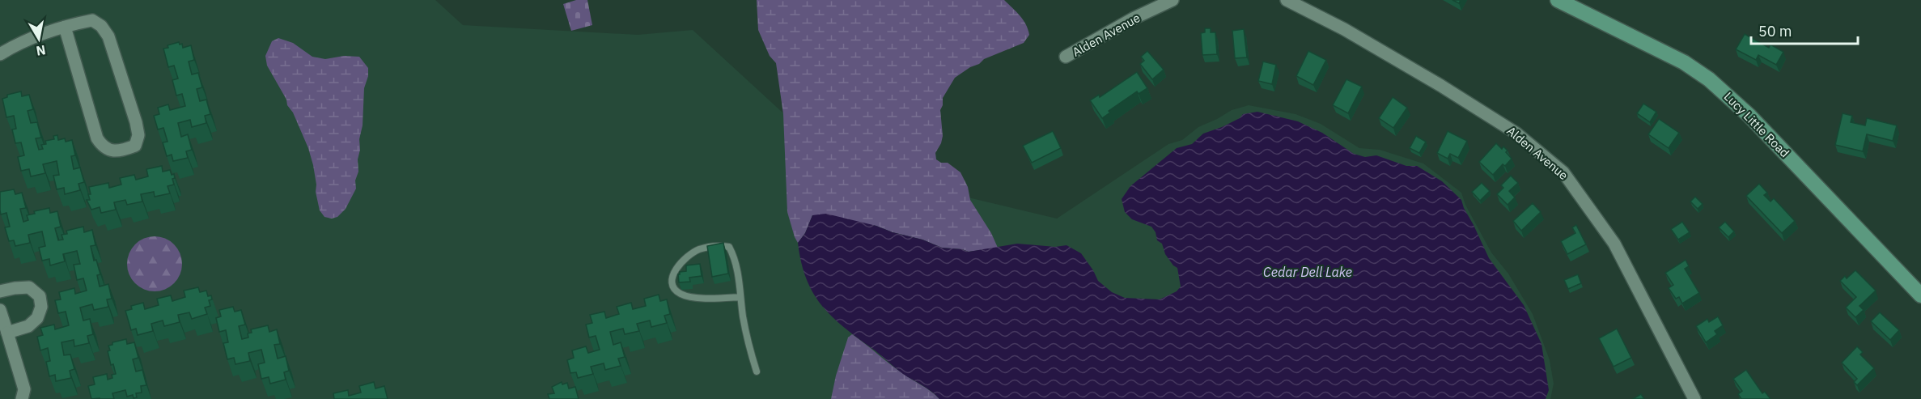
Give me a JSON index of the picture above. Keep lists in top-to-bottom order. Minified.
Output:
{"streets":{"street":["Alden Avenue","Lucy Little Road"]},"water":["Cedar Dell Lake"],"scale_bar":"50 m","north":"bottom"}
